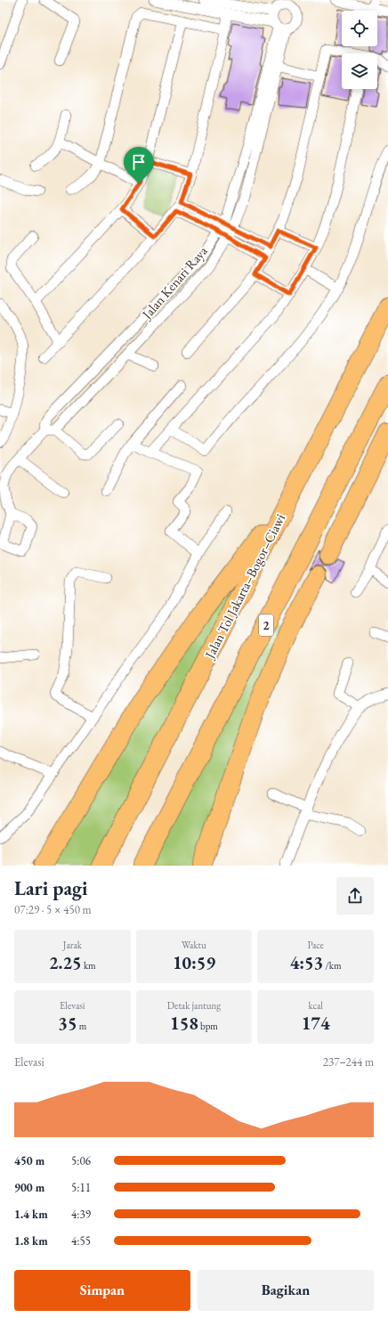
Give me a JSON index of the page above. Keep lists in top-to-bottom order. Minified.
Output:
{"streets":{"highway":["Jalan Tol Jakarta–Bogor–Ciawi","2"],"street":["Jalan Kenari Raya"]},"page":{"heading":["Lari pagi","07:29 · 5 × 450 m"],"stats":[["Jarak","2.25 km"],["Waktu","10:59"],["Pace","4:53 /km"],["Elevasi","35 m"],["Detak jantung","158 bpm"],["kcal","174"]],"chart":["Elevasi","237–244 m"],"list":[{"name":"450 m","note":"5:06"},{"name":"900 m","note":"5:11"},{"name":"1.4 km","note":"4:39"},{"name":"1.8 km","note":"4:55"}],"buttons":["Simpan","Bagikan"]}}
